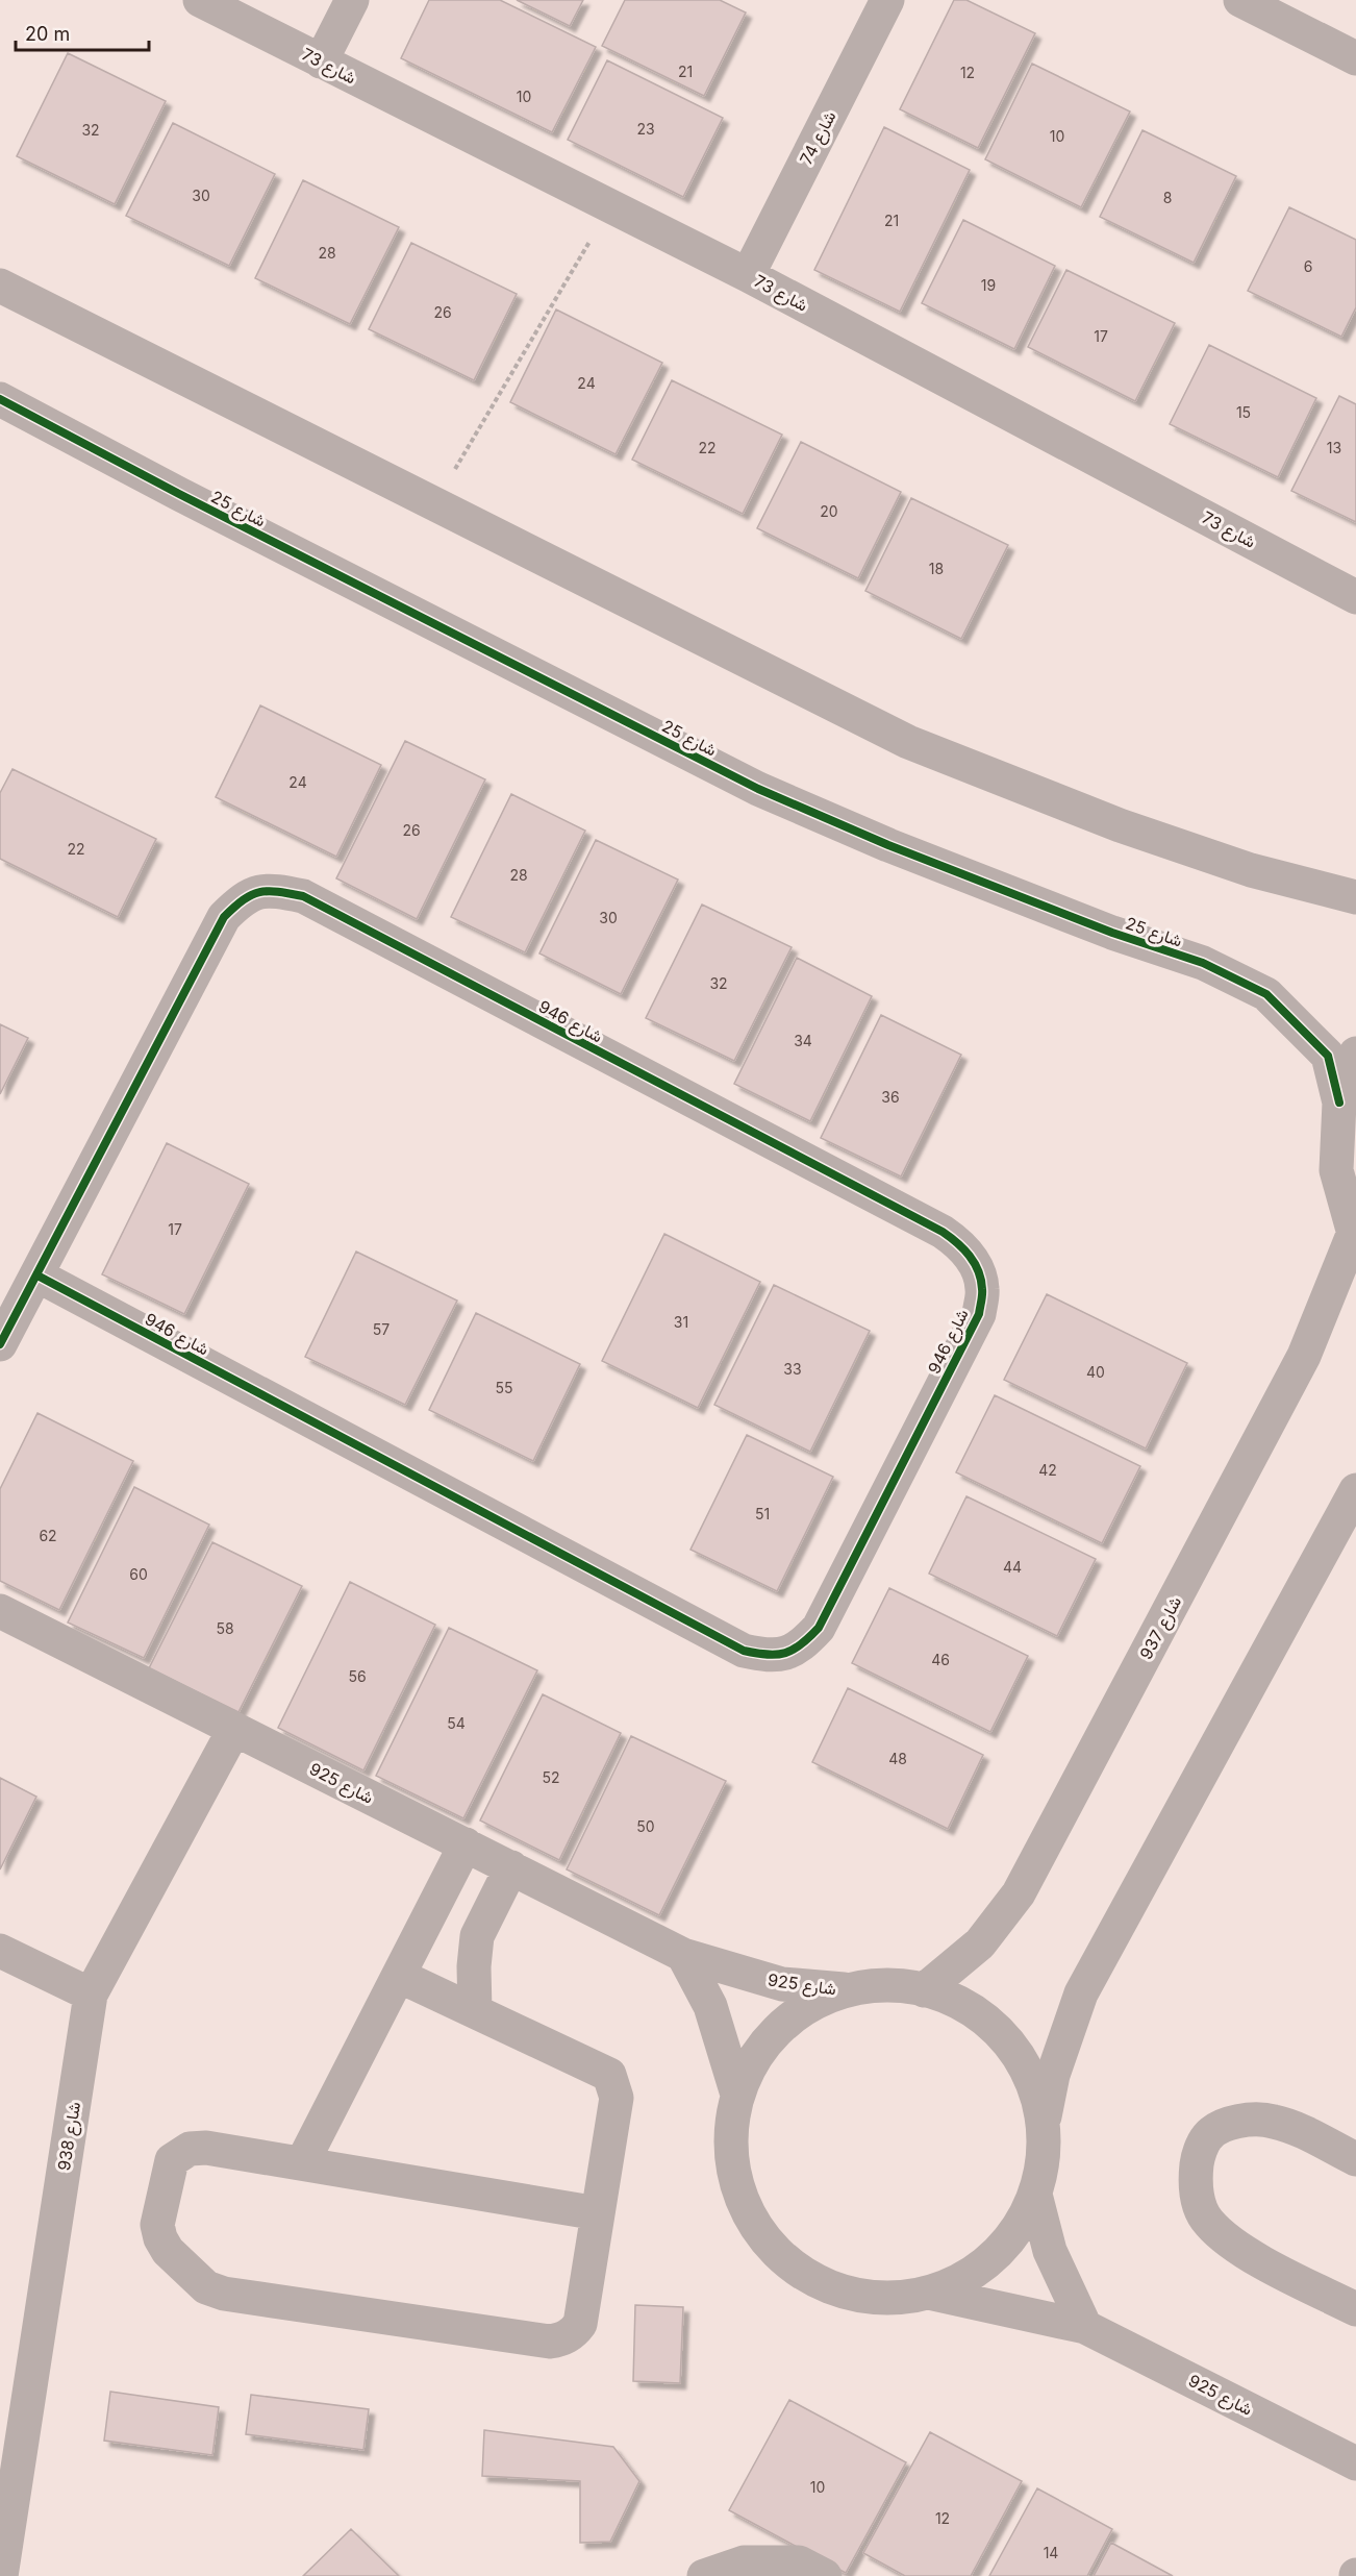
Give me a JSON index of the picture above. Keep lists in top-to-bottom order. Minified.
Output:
{"streets":{"street":["شارع 73","شارع 74","شارع 25","شارع 946","شارع 937","شارع 925","شارع 938"]},"crossings":[["شارع 73","شارع 74"],["شارع 925","شارع 938"]],"house_numbers":["21","12","10","23","32","10","30","8","21","28","6","19","26","17","24","15","22","13","20","18","24","26","22","28","30","32","34","36","17","31","57","33","40","55","42","51","62","44","60","58","46","56","54","48","52","50","10","12","14"],"scale_bar":"20 m"}
